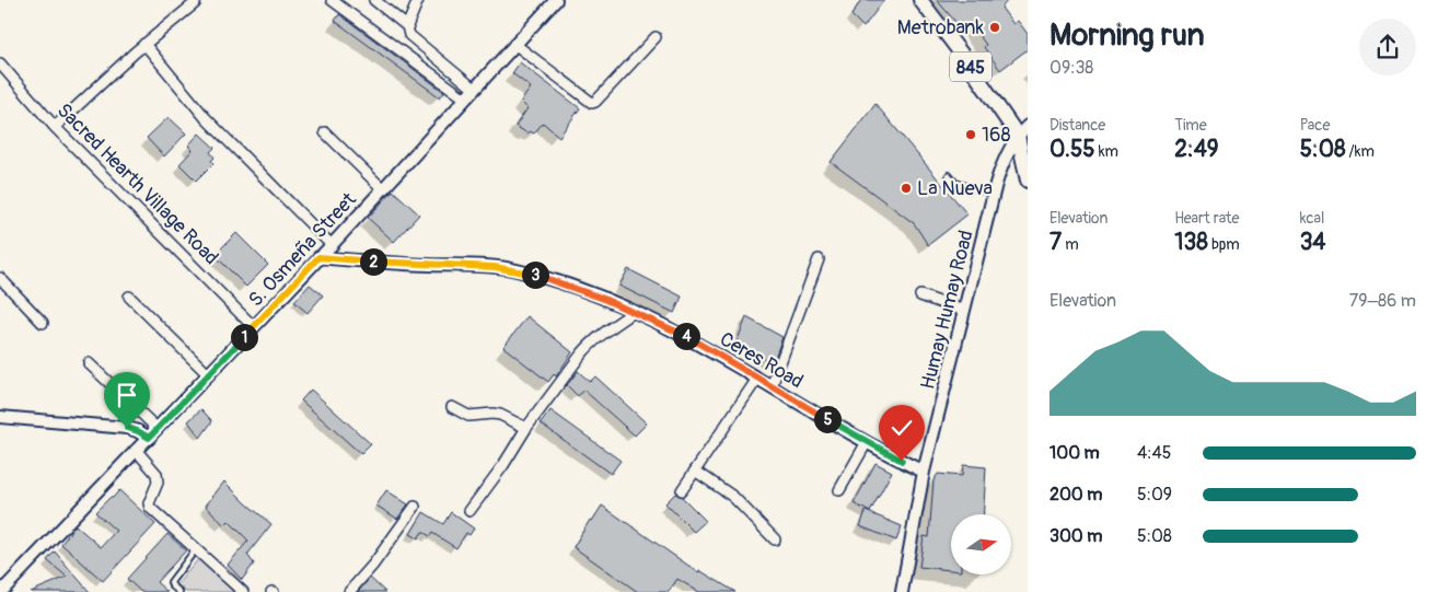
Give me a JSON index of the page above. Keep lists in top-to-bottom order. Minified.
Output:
{"streets":{"main road":["845"],"street":["Sacred Hearth Village Road","S. Osmeña Street","Humay Humay Road","Ceres Road"]},"crossings":[["845","Humay Humay Road"],["Sacred Hearth Village Road","S. Osmeña Street"],["S. Osmeña Street","Ceres Road"],["Humay Humay Road","Ceres Road"]],"places":["Metrobank","168","La Nueva"],"north":"right","page":{"heading":["Morning run","09:38"],"stats":[["Distance","0.55 km"],["Time","2:49"],["Pace","5:08 /km"],["Elevation","7 m"],["Heart rate","138 bpm"],["kcal","34"]],"pins":["2","3","4","1","5"],"chart":["Elevation","79–86 m"],"list":[{"name":"100 m","note":"4:45"},{"name":"200 m","note":"5:09"},{"name":"300 m","note":"5:08"}]}}
